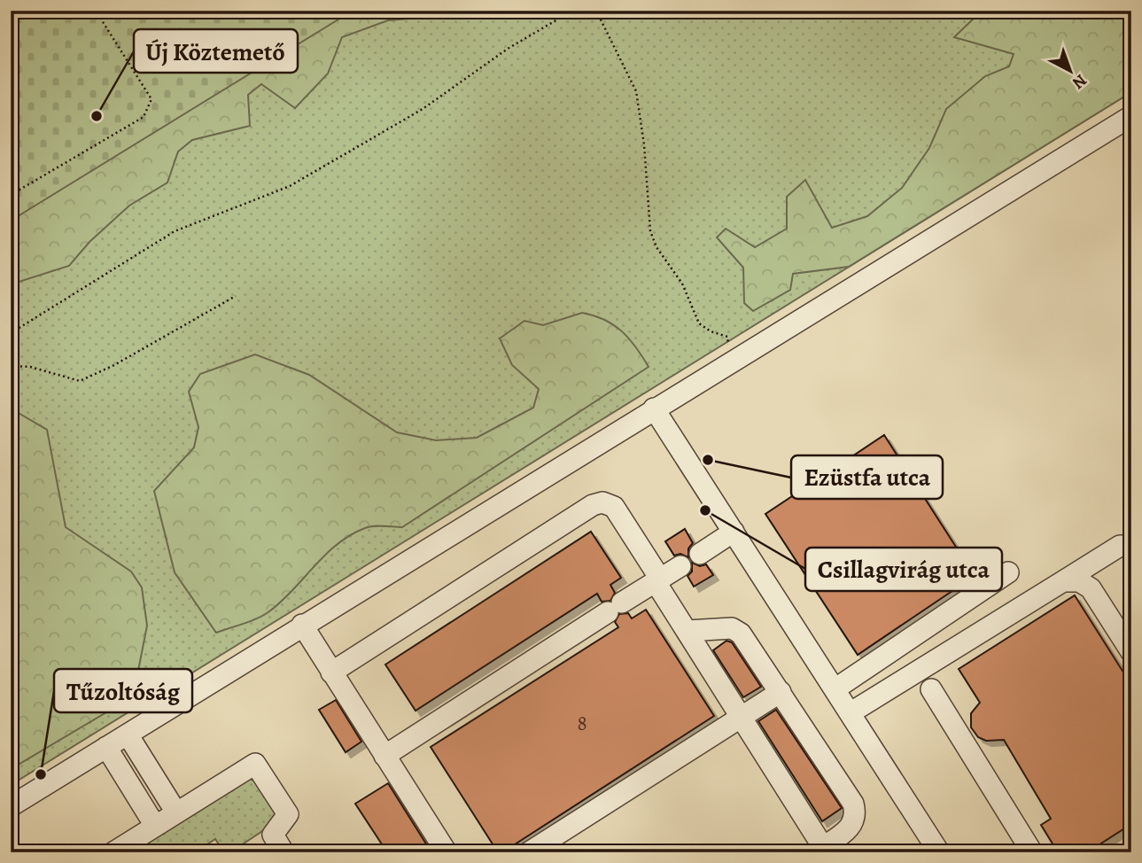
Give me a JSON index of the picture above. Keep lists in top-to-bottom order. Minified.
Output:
{"places":["Új Köztemető","Ezüstfa utca","Csillagvirág utca","Tűzoltóság"],"house_numbers":["8"],"north":"bottom right"}
